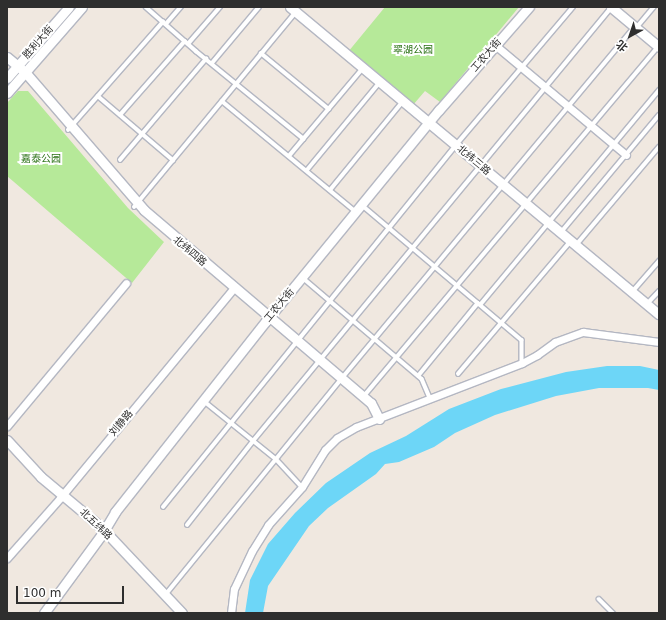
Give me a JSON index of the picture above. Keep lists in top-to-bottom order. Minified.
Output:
{"streets":{"street":["胜利大街","工农大街","北纬三路","北纬四路","刘静路","北五纬路"]},"crossings":[["胜利大街","北纬四路"],["工农大街","北纬三路"],["工农大街","北纬四路"],["工农大街","北五纬路"],["北纬四路","刘静路"],["刘静路","北五纬路"]],"parks":["翠湖公园","嘉泰公园"],"scale_bar":"100 m","north":"bottom left"}
